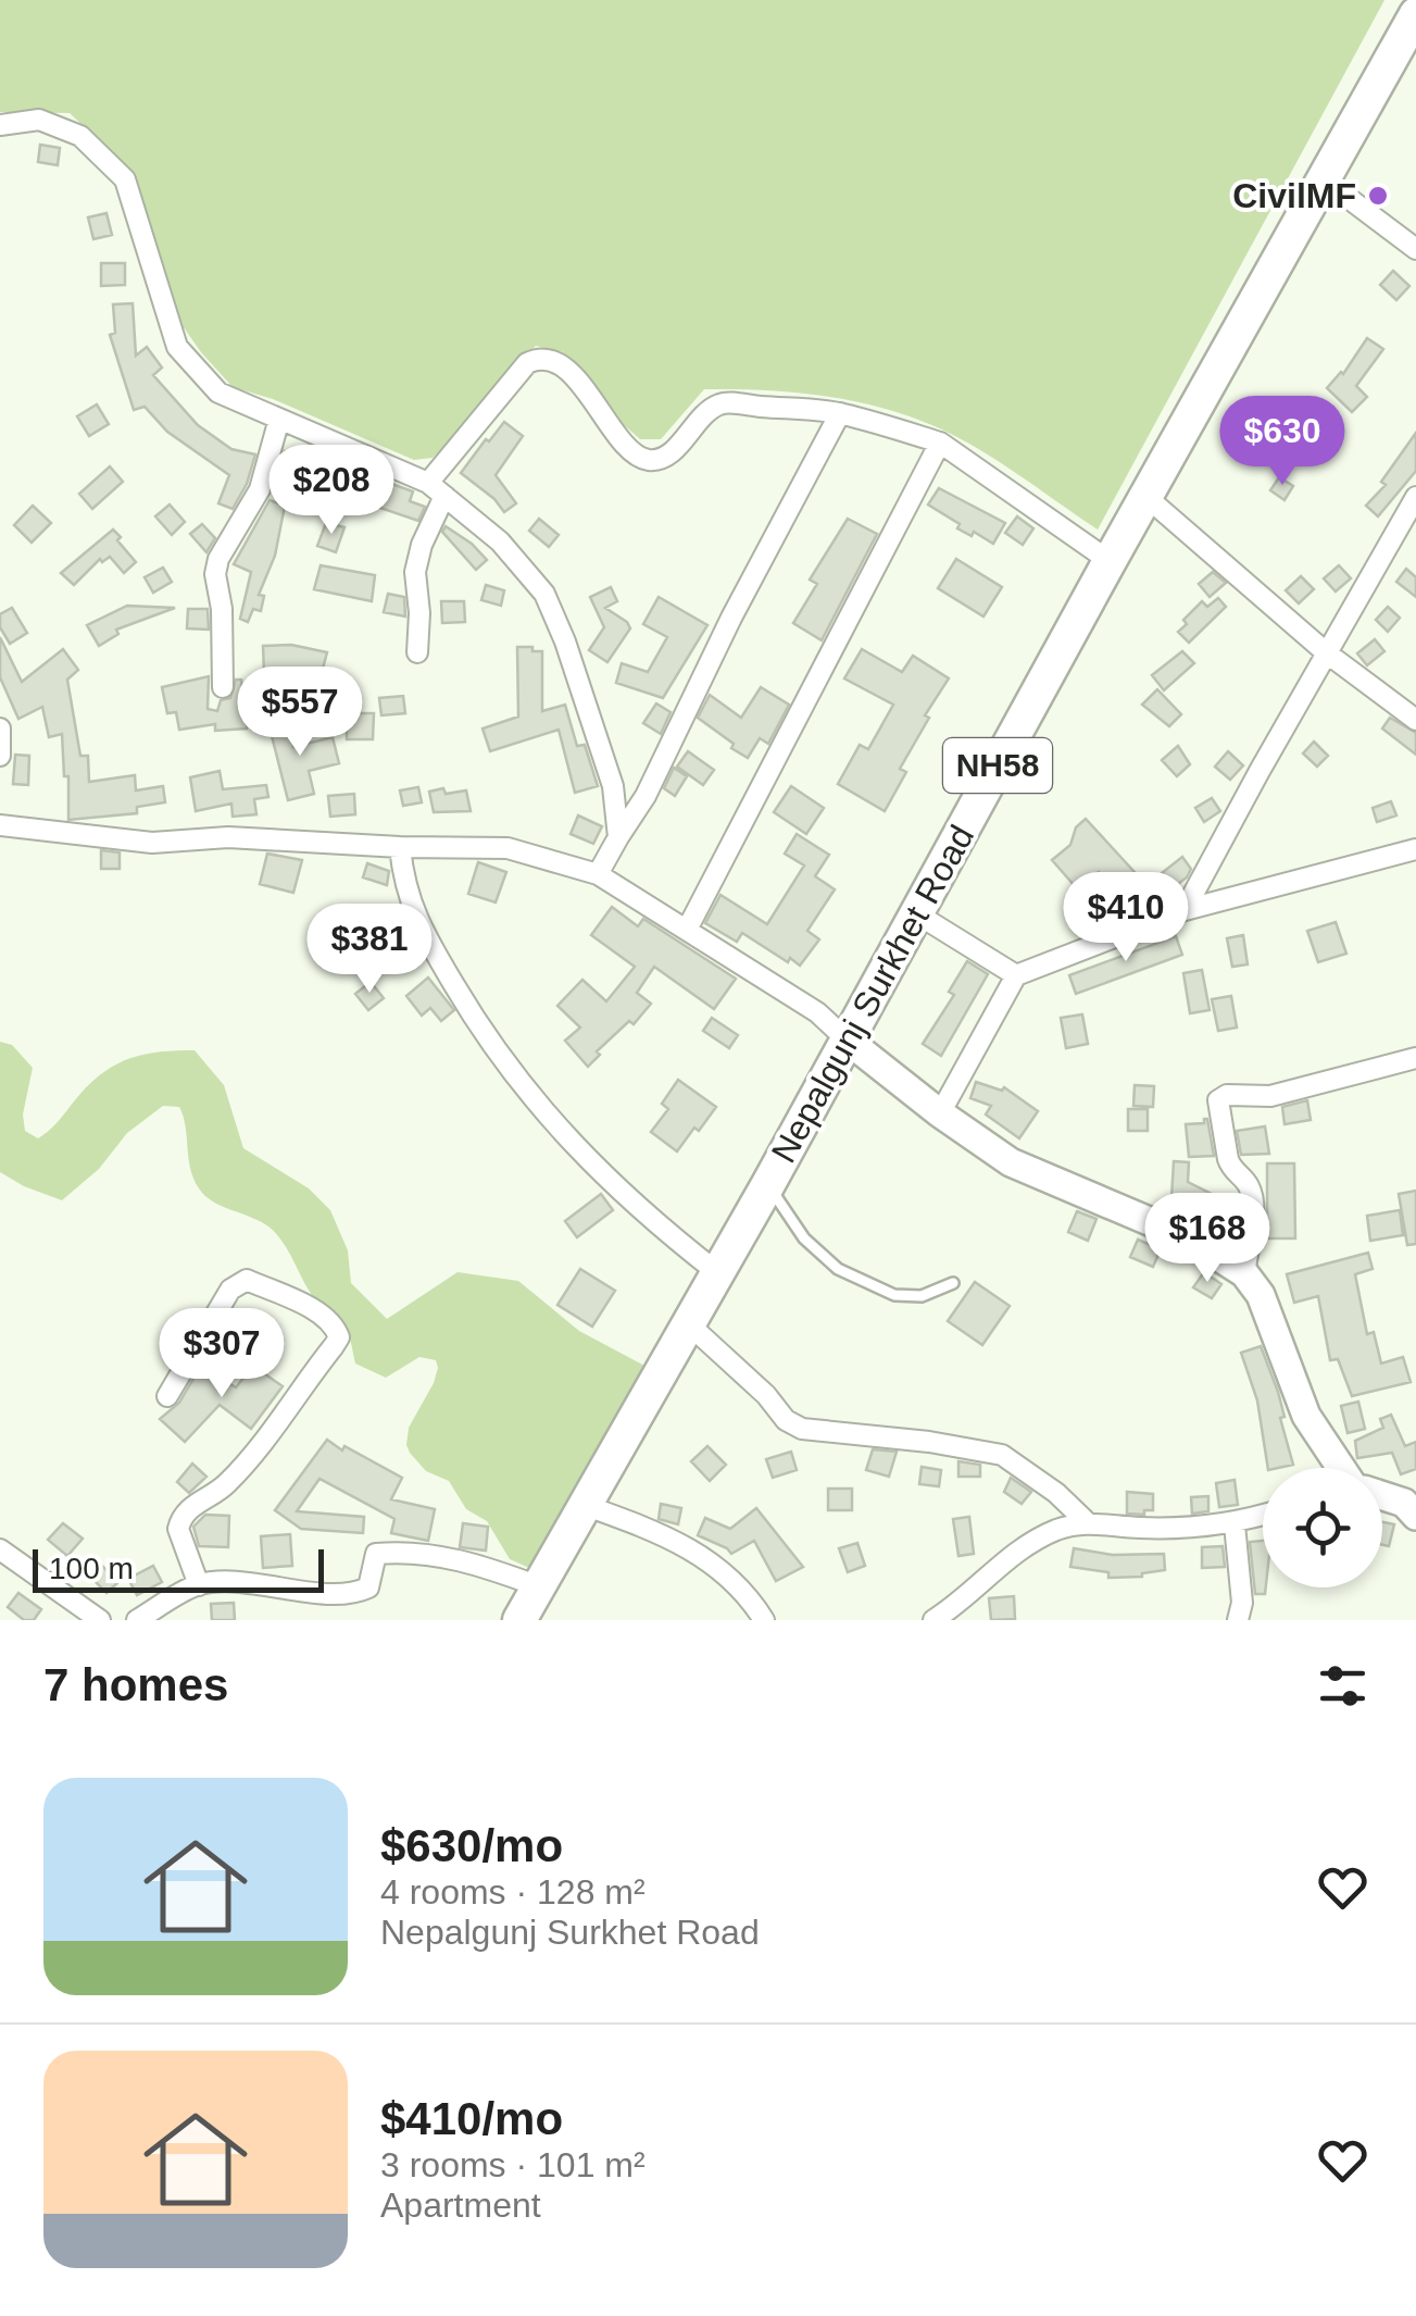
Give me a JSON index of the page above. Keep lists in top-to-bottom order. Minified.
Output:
{"streets":{"main road":["NH58","Nepalgunj Surkhet Road"]},"crossings":[["NH58","Nepalgunj Surkhet Road"]],"places":["CivilMF"],"scale_bar":"100 m","page":{"price":["$630","$208","$557","$410","$381","$168","$307"],"scale":"100 m","heading":"7 homes","list":[{"name":"$630/mo","note":"4 rooms · 128 m² · Nepalgunj Surkhet Road"},{"name":"$410/mo","note":"3 rooms · 101 m² · Apartment"}]}}
